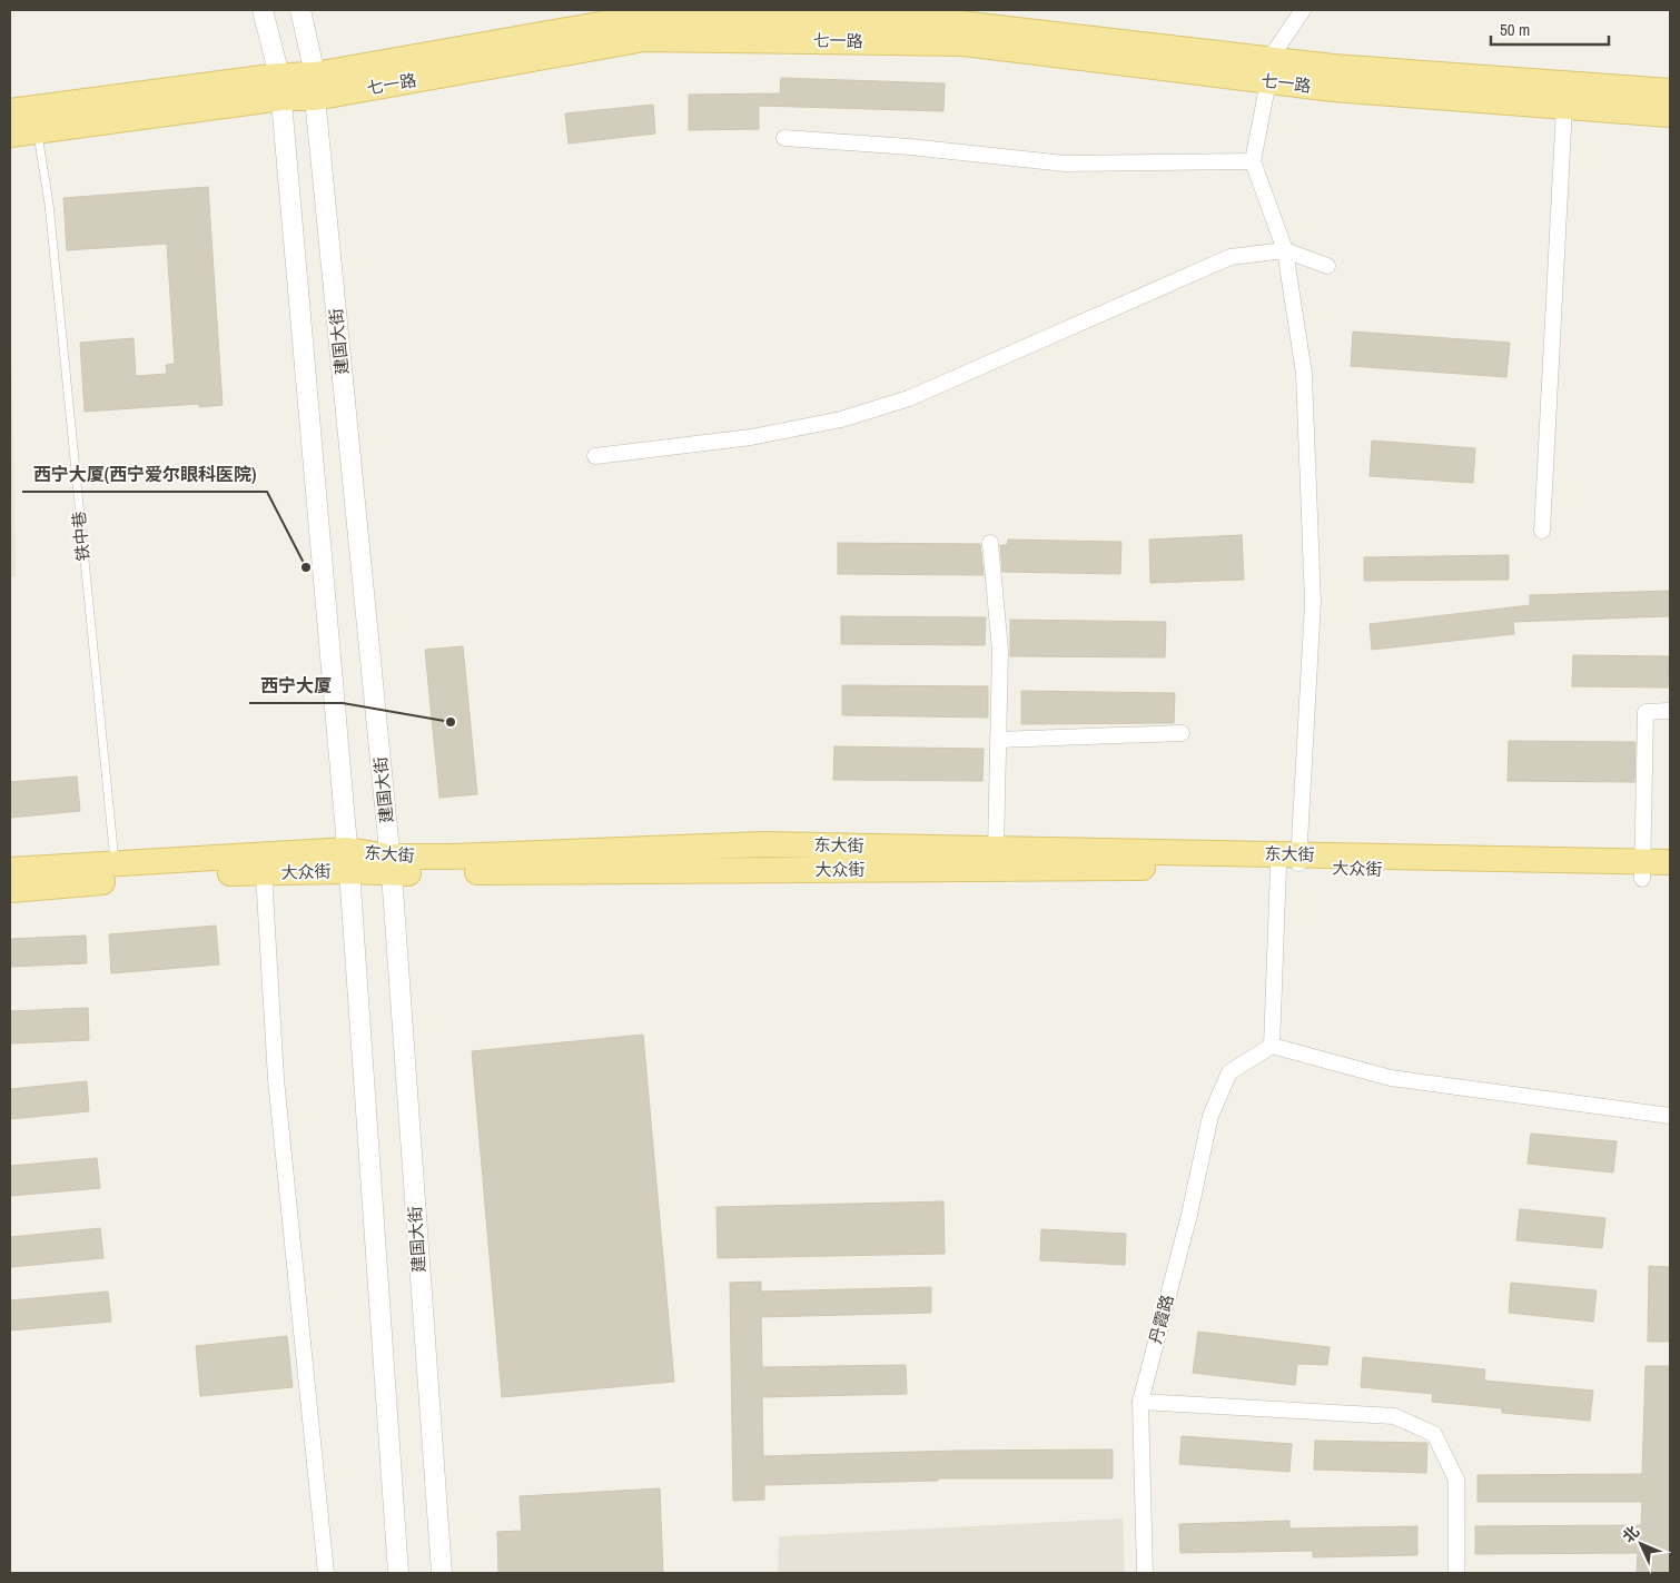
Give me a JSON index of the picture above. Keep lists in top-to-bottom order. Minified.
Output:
{"streets":{"main road":["七一路","东大街","大众街"],"street":["建国大街","丹霞路"],"lane":["铁中巷"]},"crossings":[["七一路","建国大街"],["七一路","铁中巷"],["建国大街","东大街"],["建国大街","大众街"],["铁中巷","东大街"],["东大街","大众街"]],"places":["西宁大厦(西宁爱尔眼科医院)","西宁大厦"],"scale_bar":"50 m","north":"top left"}
